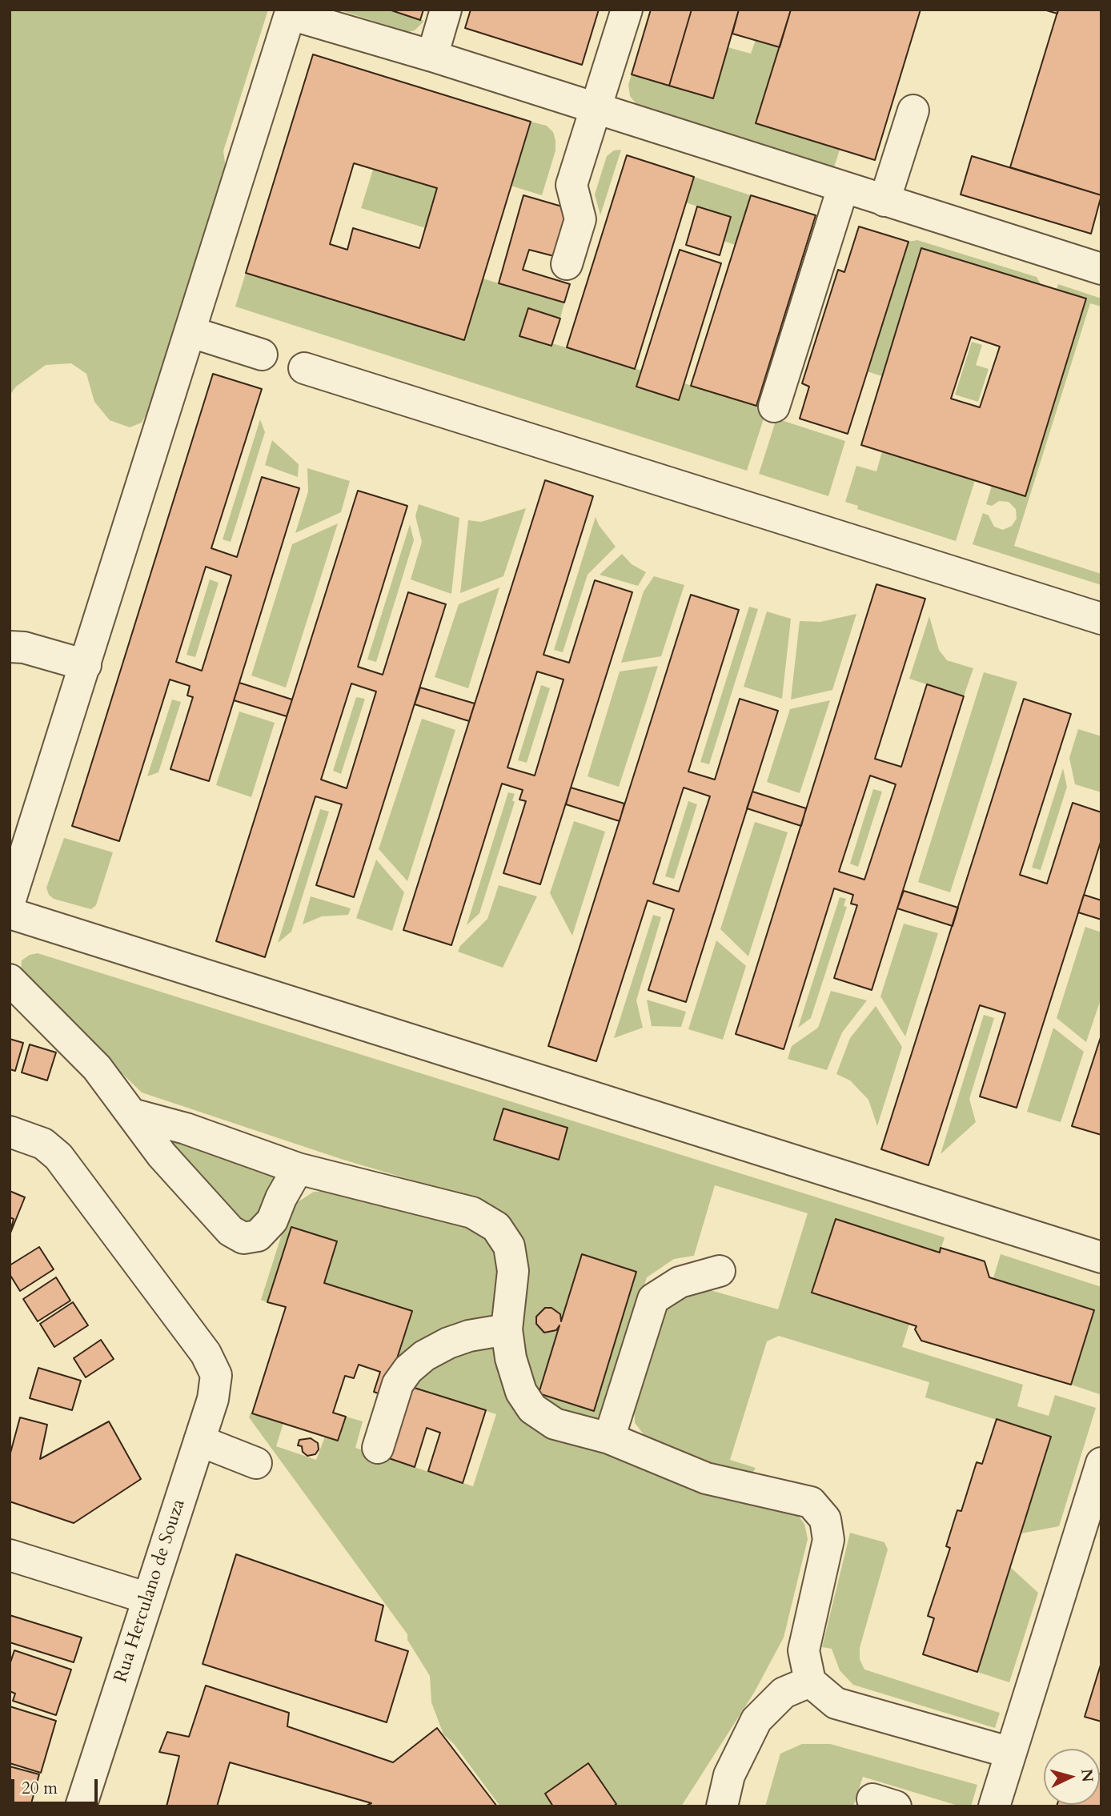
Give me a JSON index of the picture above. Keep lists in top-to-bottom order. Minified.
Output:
{"streets":{"street":["Rua Herculano de Souza"]},"scale_bar":"20 m","north":"right"}
